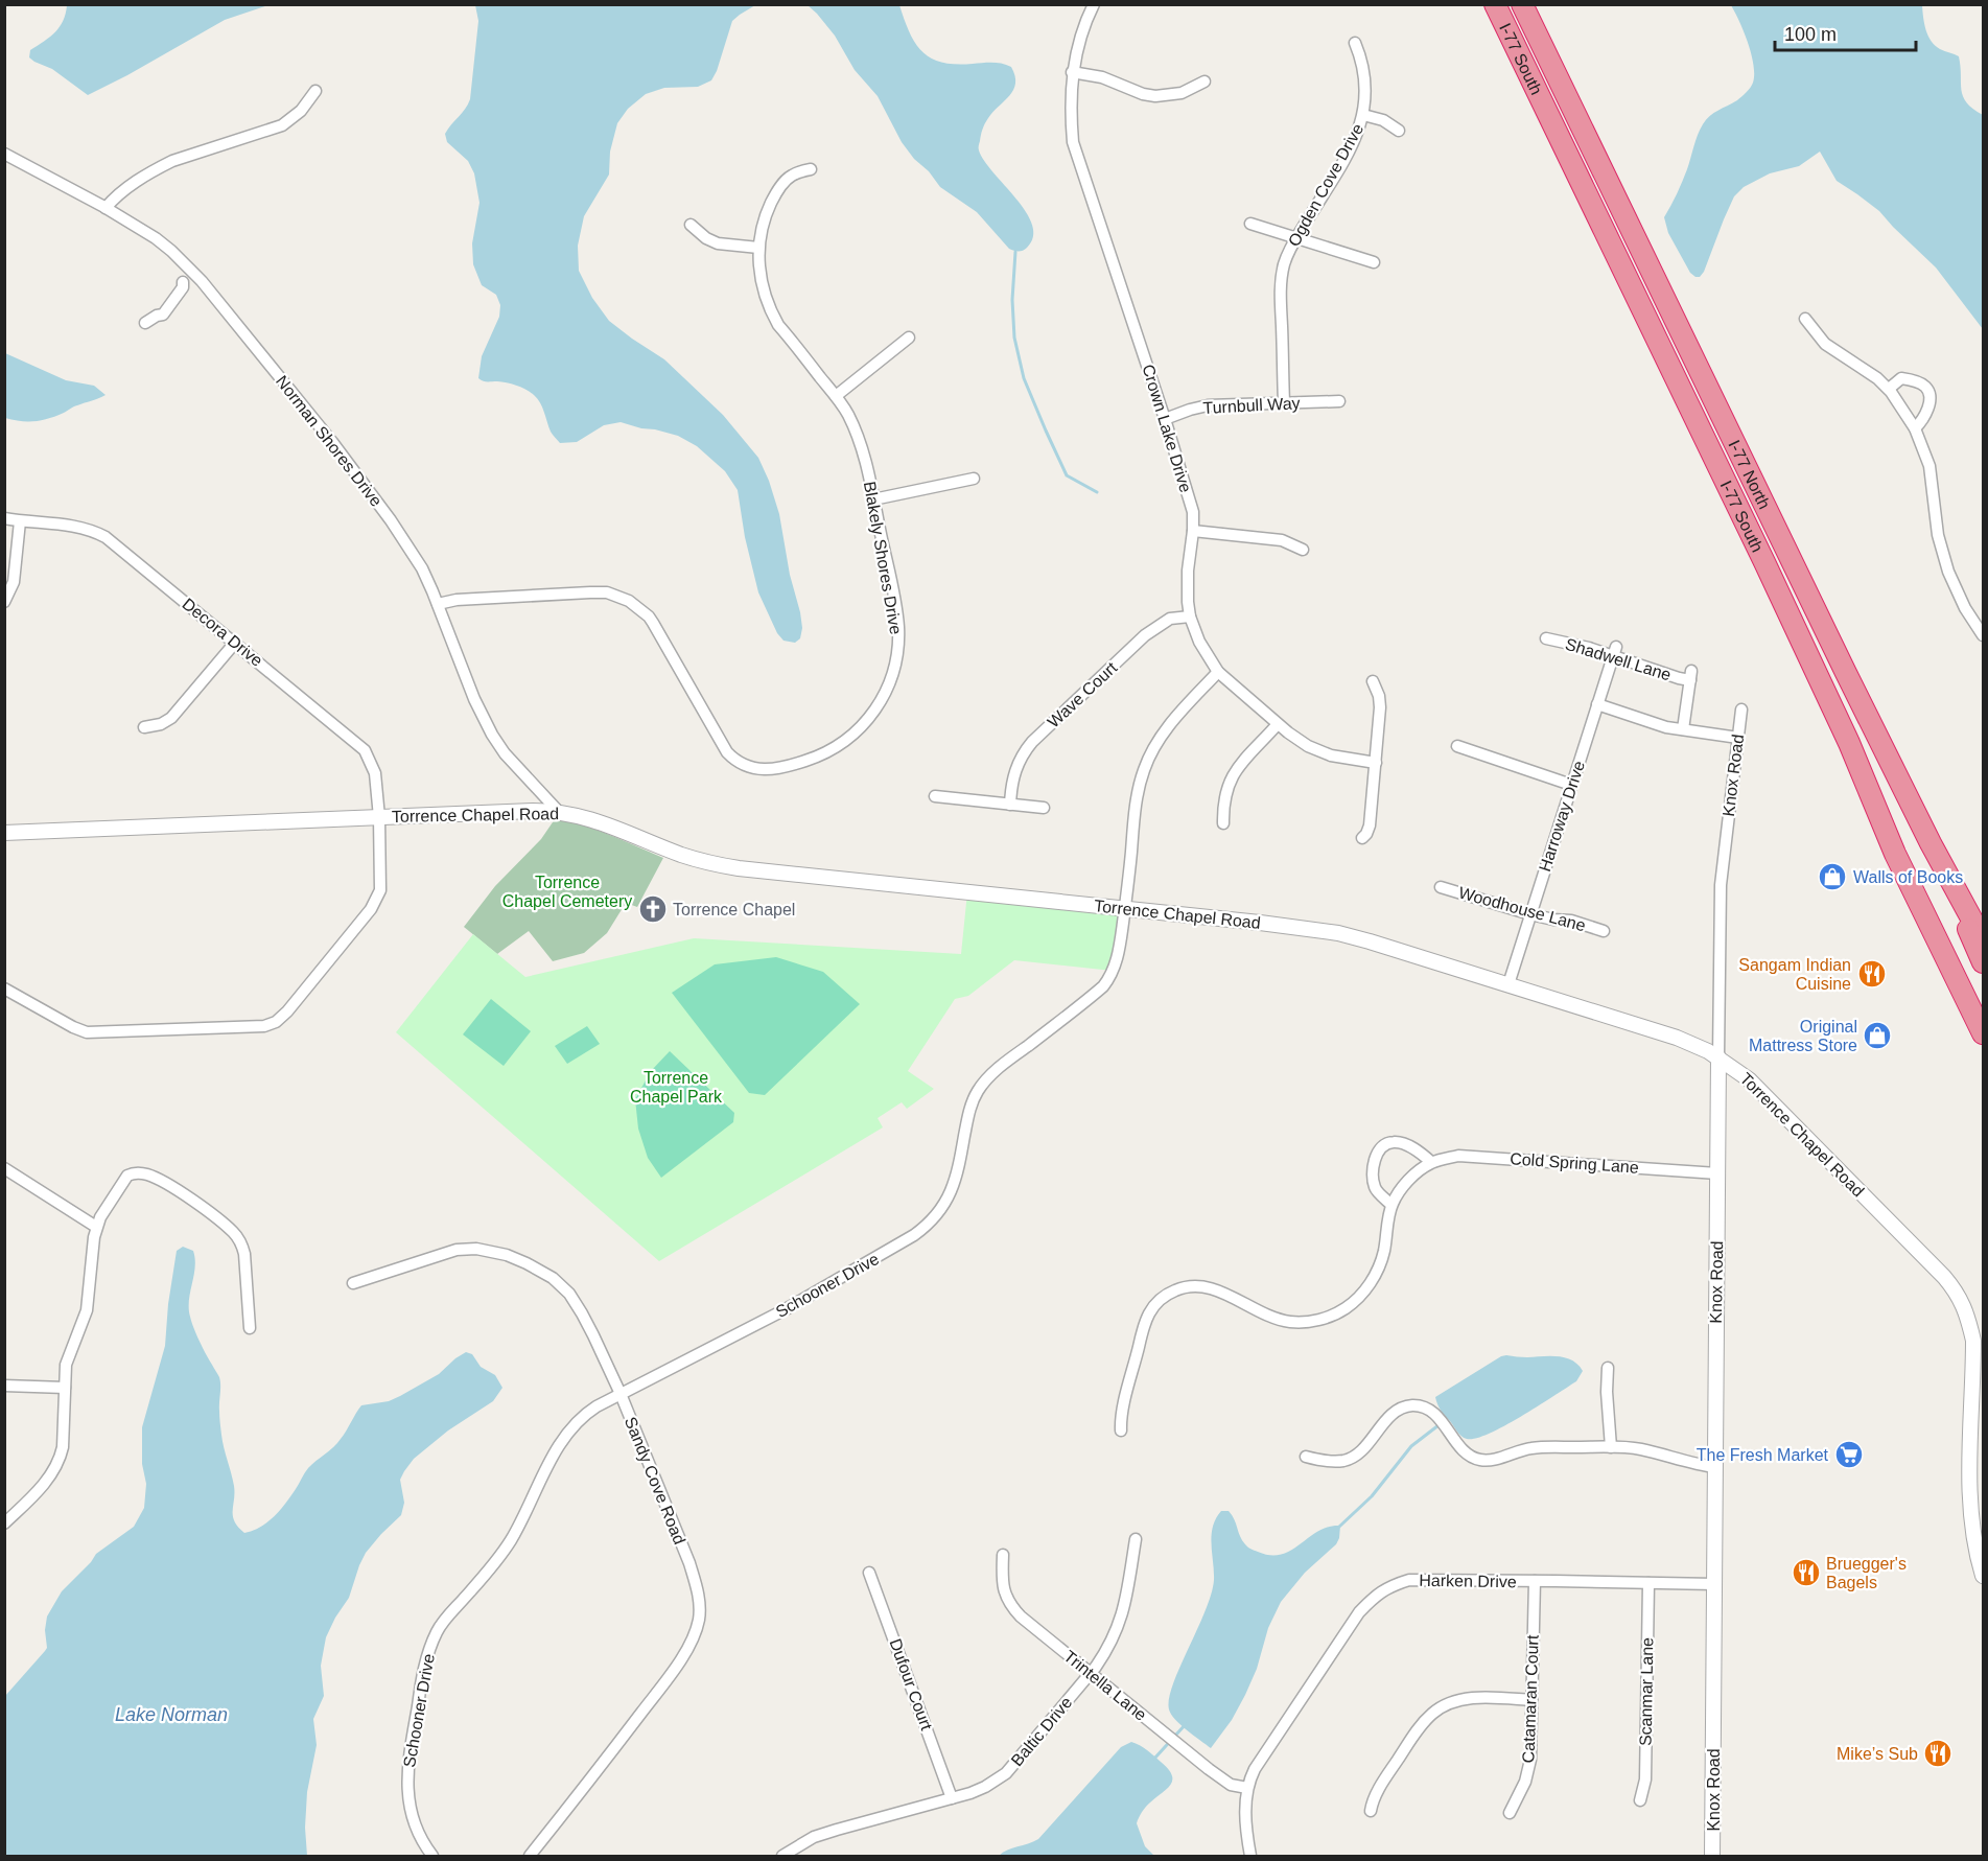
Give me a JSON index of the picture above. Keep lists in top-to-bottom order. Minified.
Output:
{"streets":{"highway":["I-77 South","I-77 North"],"street":["Ogden Cove Drive","Turnbull Way","Crown Lake Drive","Norman Shores Drive","Blakely Shores Drive","Decora Drive","Shadwell Lane","Wave Court","Knox Road","Torrence Chapel Road","Harroway Drive","Woodhouse Lane","Cold Spring Lane","Schooner Drive","Sandy Cove Road","Harken Drive","Dufour Court","Trintella Lane","Scanmar Lane","Catamaran Court","Baltic Drive"]},"crossings":[["Ogden Cove Drive","Turnbull Way"],["Turnbull Way","Crown Lake Drive"],["Crown Lake Drive","Wave Court"],["Crown Lake Drive","Schooner Drive"],["Norman Shores Drive","Blakely Shores Drive"],["Norman Shores Drive","Torrence Chapel Road"],["Decora Drive","Torrence Chapel Road"],["Shadwell Lane","Harroway Drive"],["Knox Road","Torrence Chapel Road"],["Knox Road","Cold Spring Lane"],["Knox Road","Harken Drive"],["Torrence Chapel Road","Harroway Drive"],["Torrence Chapel Road","Schooner Drive"],["Harroway Drive","Woodhouse Lane"],["Schooner Drive","Sandy Cove Road"],["Harken Drive","Trintella Lane"],["Harken Drive","Scanmar Lane"],["Harken Drive","Catamaran Court"],["Dufour Court","Baltic Drive"],["Trintella Lane","Baltic Drive"]],"water":["Lake Norman"],"parks":["Torrence Chapel Cemetery","Torrence Chapel Park"],"places":{"shop":["Walls of Books","Original Mattress Store"],"church":["Torrence Chapel"],"restaurant":["Sangam Indian Cuisine","Bruegger's Bagels","Mike’s Sub"],"supermarket":["The Fresh Market"]},"scale_bar":"100 m"}
